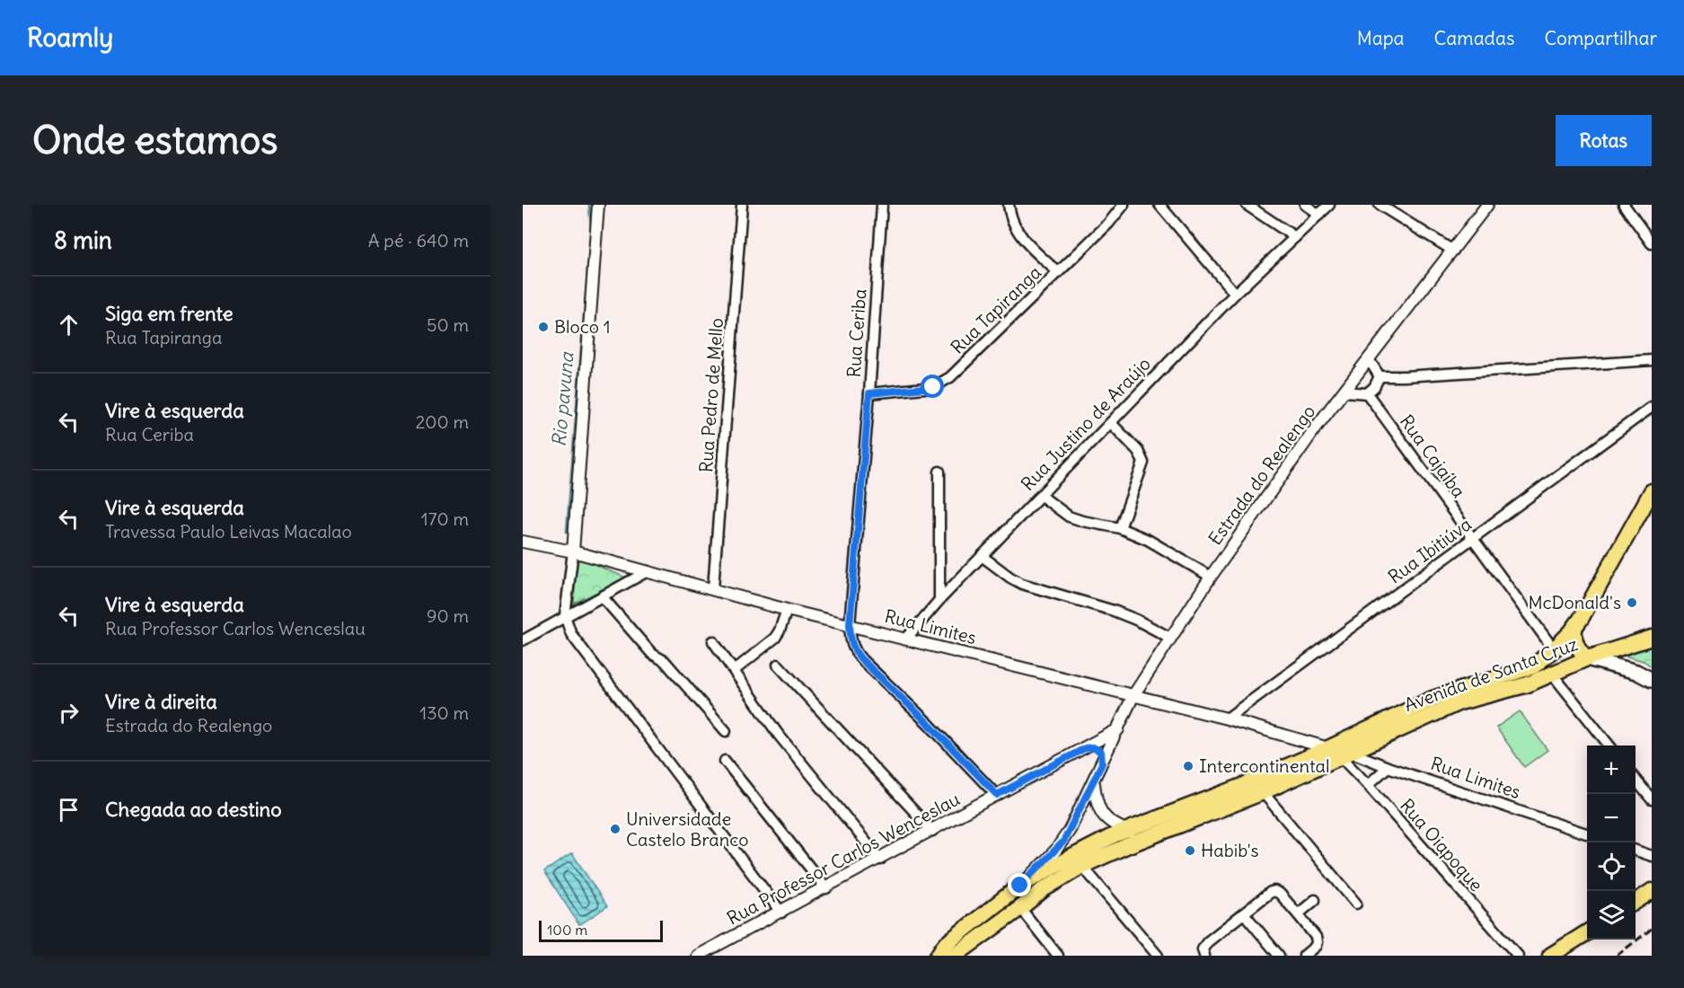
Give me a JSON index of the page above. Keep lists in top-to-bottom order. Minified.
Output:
{"streets":{"main road":["Avenida de Santa Cruz"],"street":["Rua Tapiranga","Rua Ceriba","Rua Pedro de Mello","Rua Justino de Araújo","Rua Cajaíba","Estrada do Realengo","Rua Ibitiúva","Rua Limites","Rua Oiapoque","Rua Professor Carlos Wenceslau"]},"crossings":[["Rua Tapiranga","Rua Ceriba"],["Rua Ceriba","Rua Limites"],["Rua Ceriba","Rua Professor Carlos Wenceslau"],["Rua Pedro de Mello","Rua Limites"],["Rua Justino de Araújo","Rua Limites"],["Rua Cajaíba","Rua Ibitiúva"],["Rua Cajaíba","Avenida de Santa Cruz"],["Estrada do Realengo","Rua Limites"],["Estrada do Realengo","Avenida de Santa Cruz"],["Estrada do Realengo","Rua Professor Carlos Wenceslau"],["Rua Ibitiúva","Rua Limites"],["Rua Limites","Avenida de Santa Cruz"],["Rua Limites","Rua Oiapoque"],["Avenida de Santa Cruz","Rua Oiapoque"]],"water":["Rio pavuna"],"places":["Bloco 1","McDonald's","Intercontinental","Universidade Castelo Branco","Habib's"],"scale_bar":"100 m","page":{"header":"Roamly","nav":["Mapa","Camadas","Compartilhar"],"buttons":"Rotas","title":"Onde estamos","heading":["8 min","A pé · 640 m"],"list":[["Siga em frente","Rua Tapiranga","50 m"],["Vire à esquerda","Rua Ceriba","200 m"],["Vire à esquerda","Travessa Paulo Leivas Macalao","170 m"],["Vire à esquerda","Rua Professor Carlos Wenceslau","90 m"],["Vire à direita","Estrada do Realengo","130 m"],"Chegada ao destino"],"map_buttons":["+","−"],"scale":"100 m"}}
